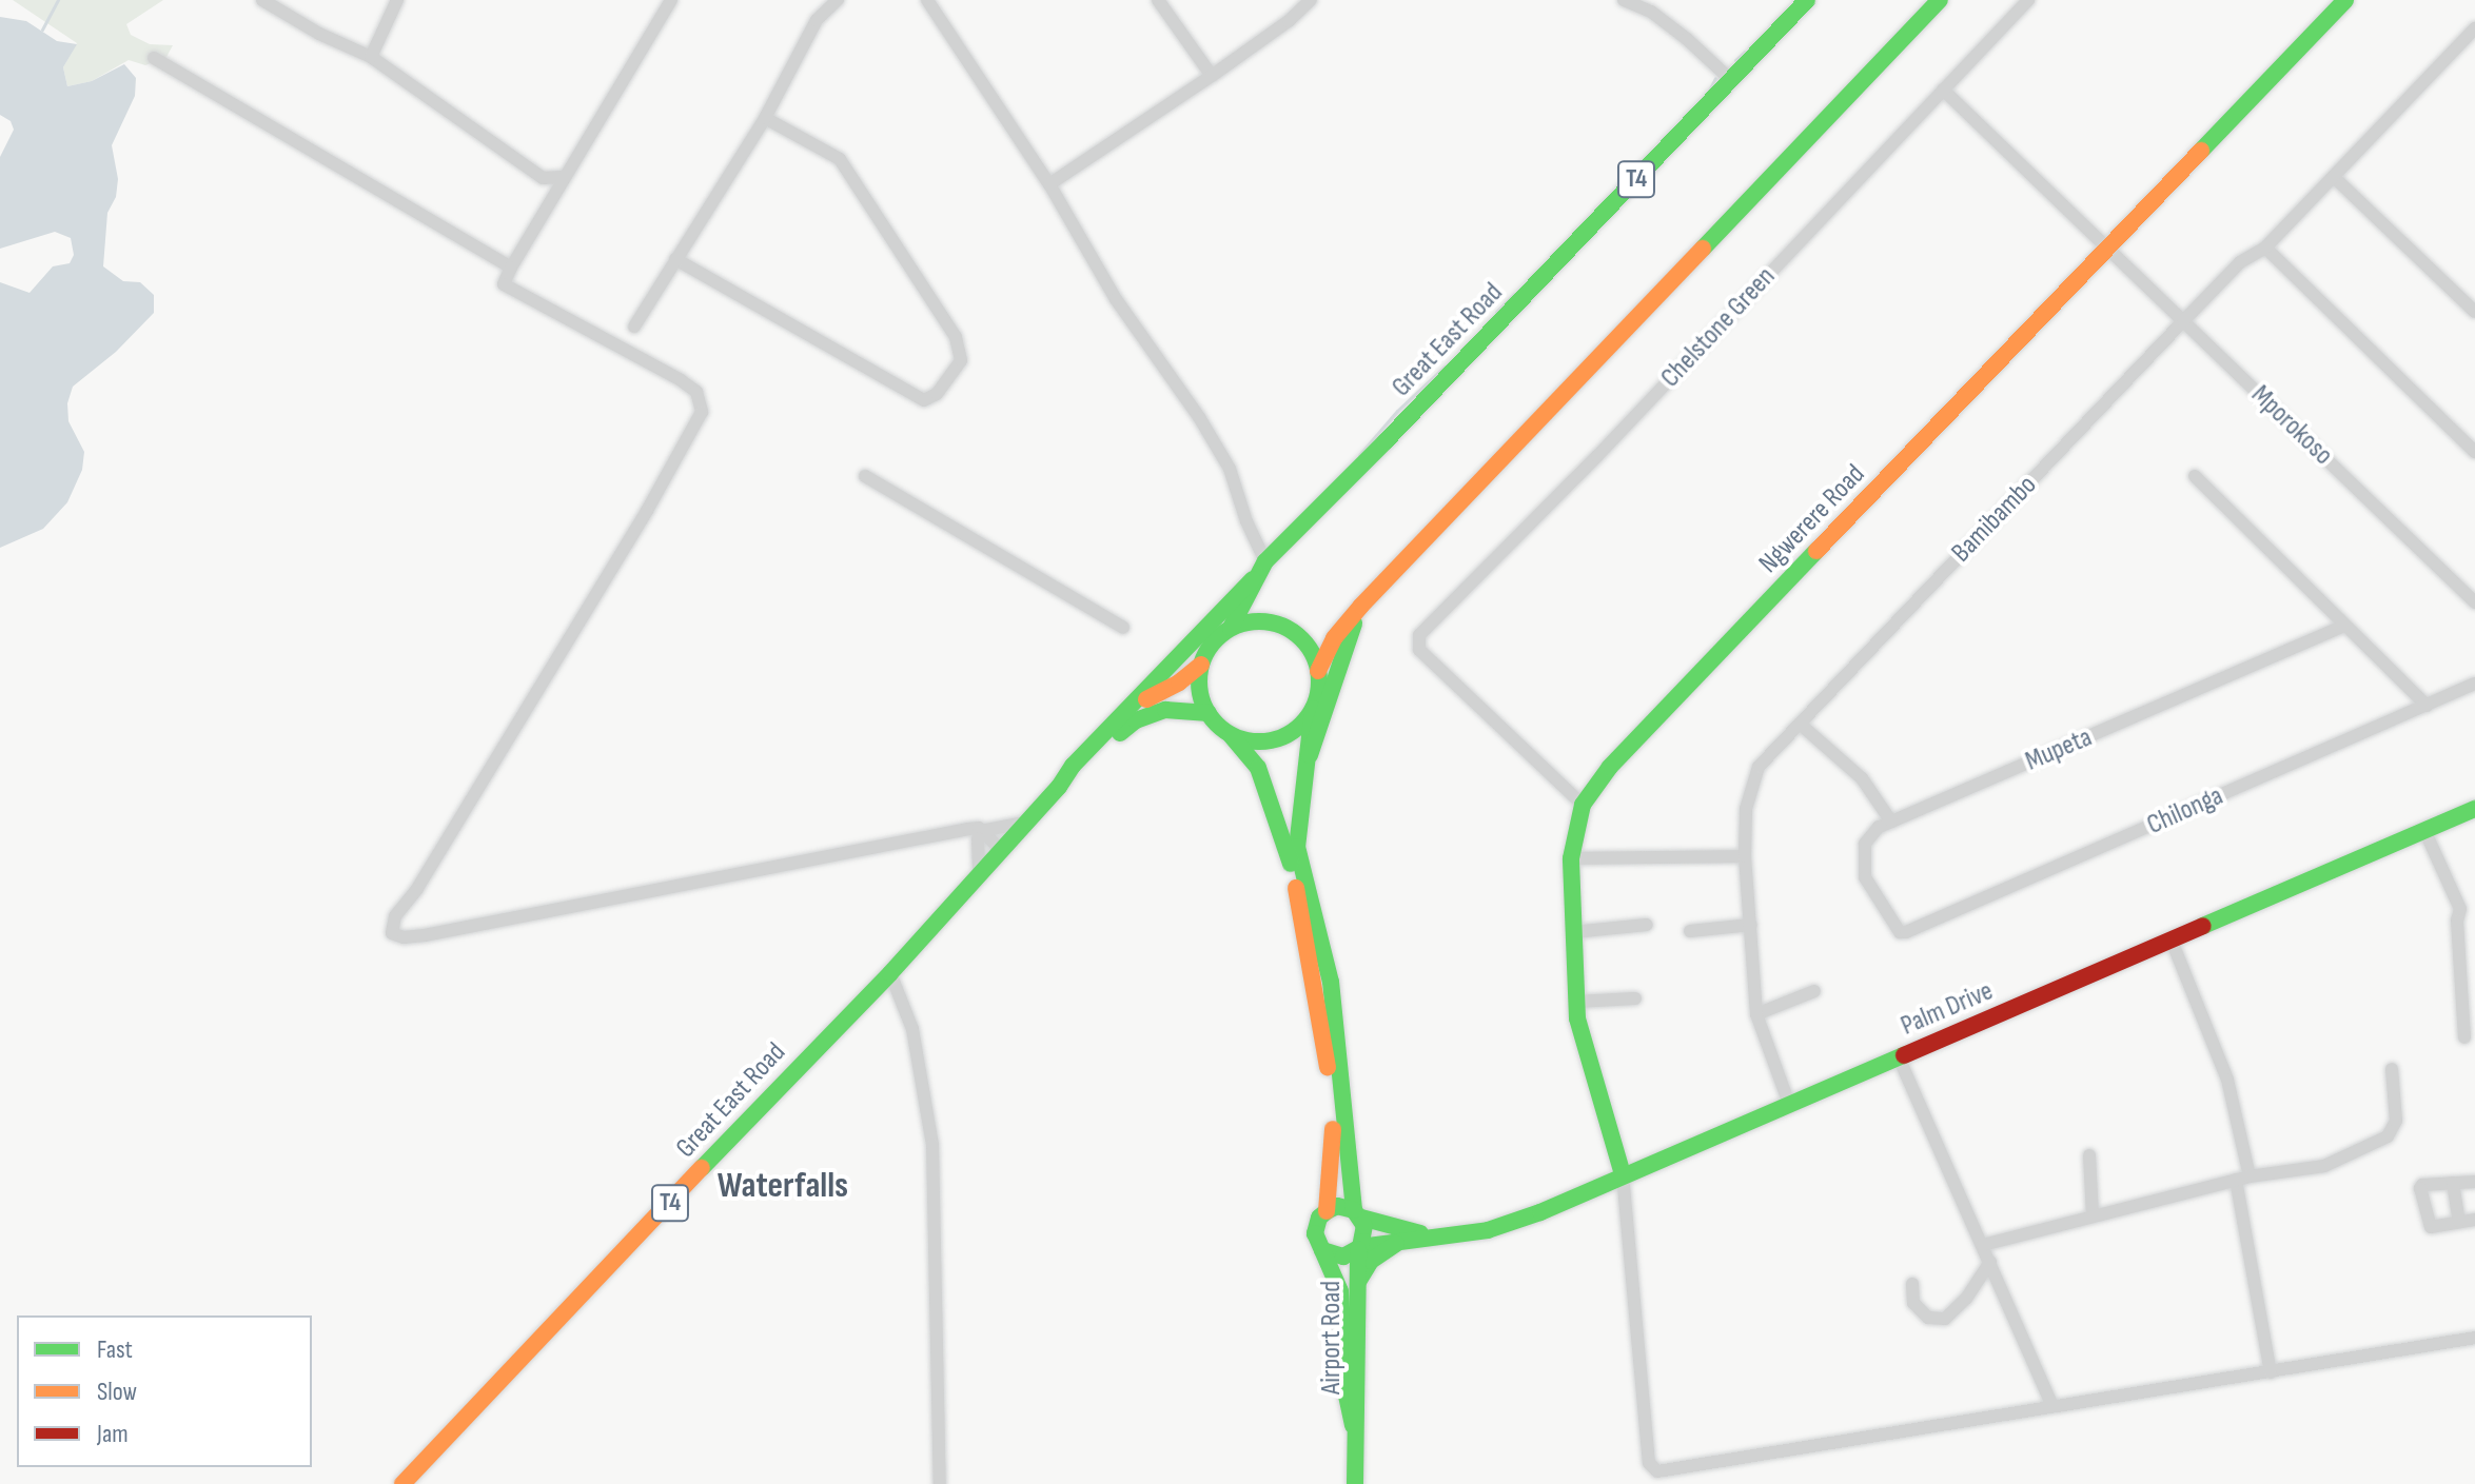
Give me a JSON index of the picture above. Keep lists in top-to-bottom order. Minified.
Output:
{"streets":{"main road":["T4","Great East Road","Ngwerere Road","Palm Drive","Airport Road"],"street":["Chelstone Green","Mporokoso","Bamibambo","Mupeta","Chilonga"]},"crossings":[["T4","Great East Road"],["Chelstone Green","Mporokoso"],["Chelstone Green","Ngwerere Road"],["Mporokoso","Ngwerere Road"],["Mporokoso","Bamibambo"],["Ngwerere Road","Palm Drive"],["Bamibambo","Palm Drive"],["Mupeta","Chilonga"],["Palm Drive","Airport Road"]],"districts":["Waterfalls"],"legend":["Fast","Slow","Jam"]}
